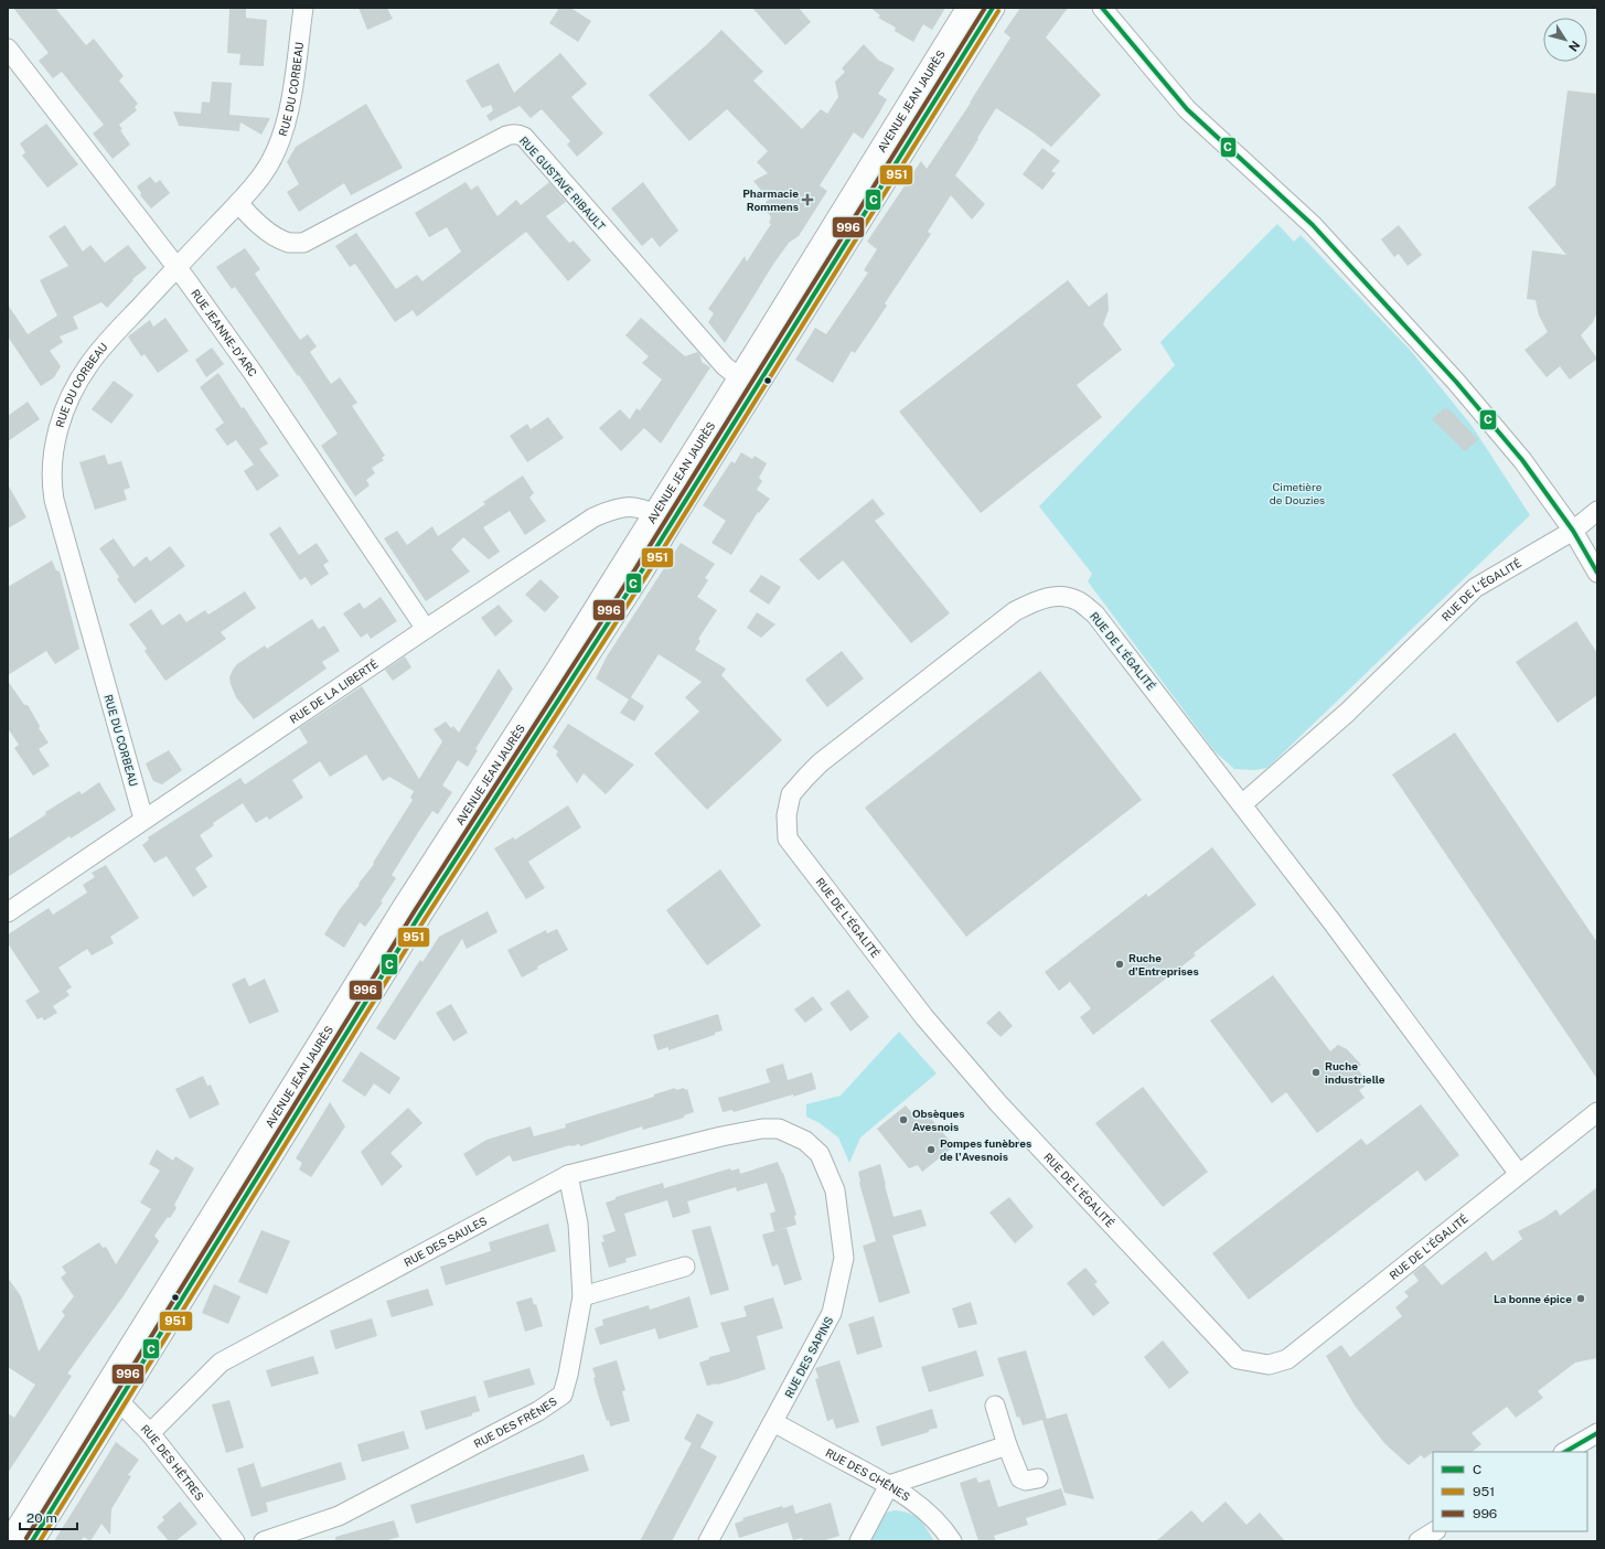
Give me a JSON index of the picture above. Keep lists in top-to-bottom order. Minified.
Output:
{"streets":{"main road":["AVENUE JEAN JAURÈS"],"street":["RUE DU CORBEAU","RUE GUSTAVE RIBAULT","RUE JEANNE-D'ARC","RUE DE L'ÉGALITÉ","RUE DE LA LIBERTÉ","RUE DES SAULES","RUE DES SAPINS","RUE DES FRÊNES","RUE DES HÊTRES","RUE DES CHÊNES"]},"crossings":[["RUE DU CORBEAU","RUE GUSTAVE RIBAULT"],["RUE DU CORBEAU","RUE JEANNE-D'ARC"],["RUE DU CORBEAU","RUE DE LA LIBERTÉ"],["AVENUE JEAN JAURÈS","RUE GUSTAVE RIBAULT"],["AVENUE JEAN JAURÈS","RUE DE LA LIBERTÉ"],["AVENUE JEAN JAURÈS","RUE DES HÊTRES"],["RUE JEANNE-D'ARC","RUE DE LA LIBERTÉ"],["RUE DES SAULES","RUE DES SAPINS"],["RUE DES SAULES","RUE DES FRÊNES"],["RUE DES SAULES","RUE DES HÊTRES"],["RUE DES SAPINS","RUE DES CHÊNES"]],"parks":["Cimetière de Douzies"],"places":{"health":["Pharmacie Rommens"],"other":["Ruche d'Entreprises","Ruche industrielle","Obsèques Avesnois","Pompes funèbres de l'Avesnois","La bonne épice"]},"lines":["transit line C","transit line 996","transit line 951"],"legend":["C","951","996"],"scale_bar":"20 m","north":"bottom right"}
